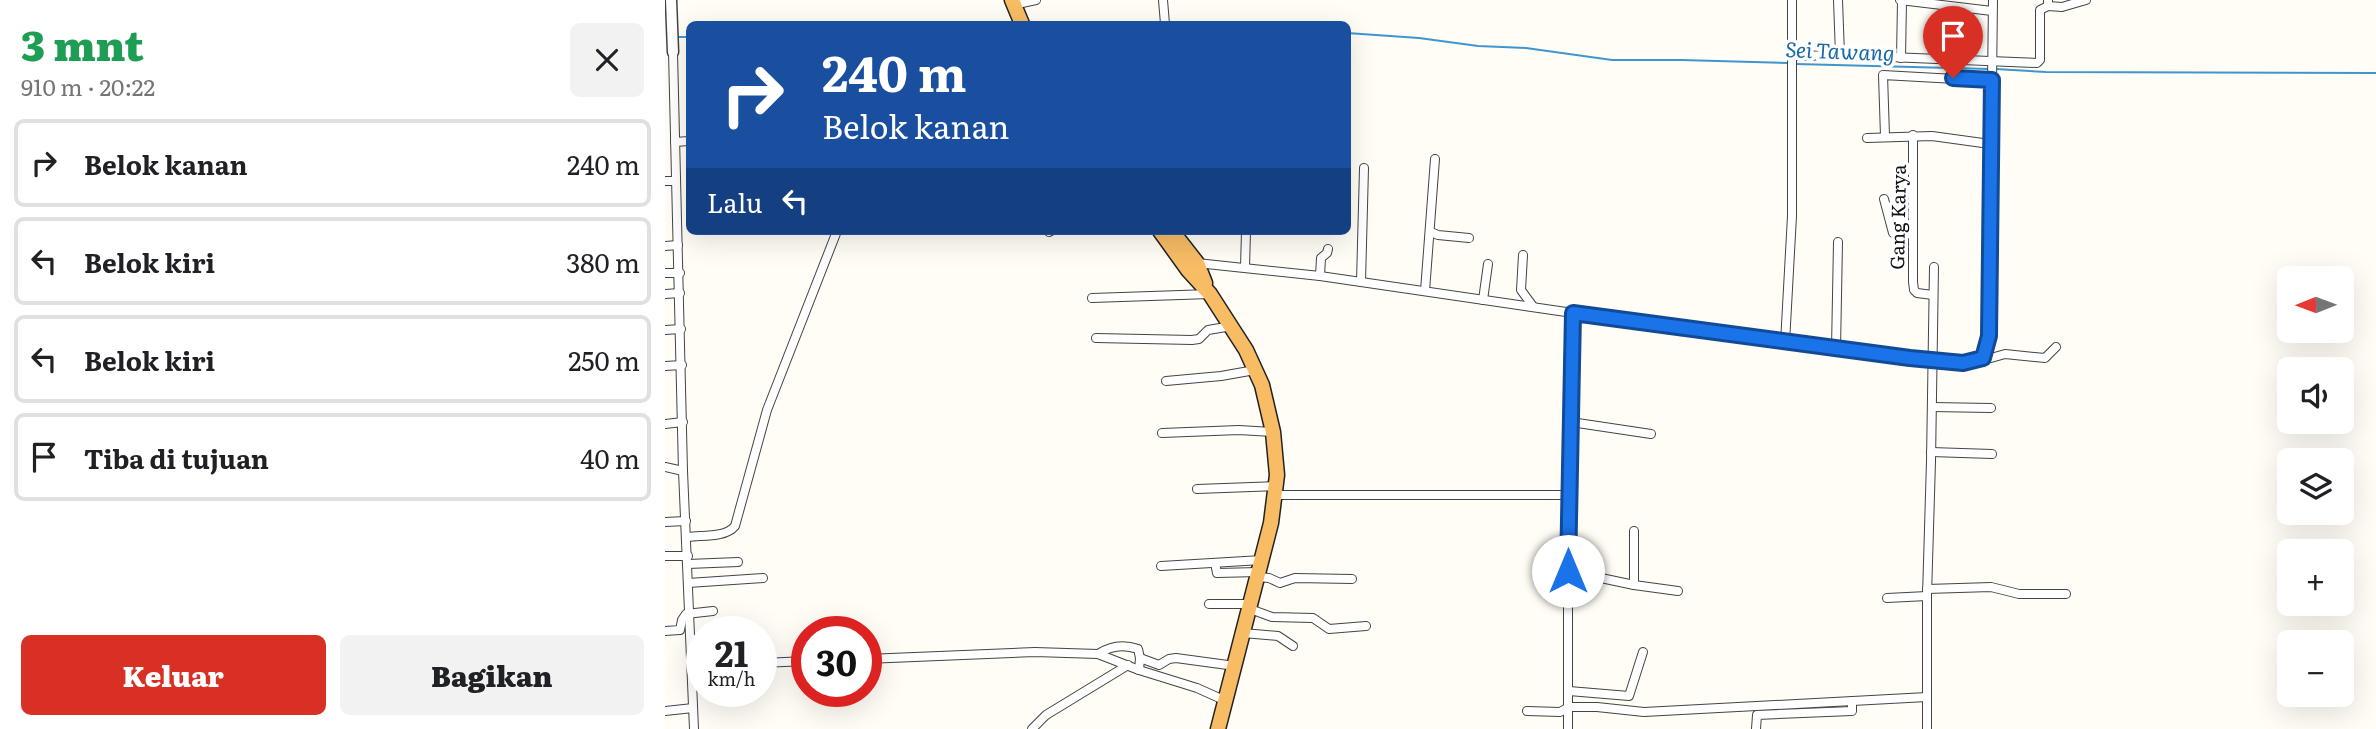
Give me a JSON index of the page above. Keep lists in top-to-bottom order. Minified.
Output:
{"streets":{"street":["Gang Karya"]},"water":["Sei Tawang"],"north":"left","page":{"heading":["3 mnt","910 m · 20:22"],"turn":["240 m","Belok kanan"],"list":[{"name":"Belok kanan","value":"240 m"},{"name":"Belok kiri","value":"380 m"},{"name":"Belok kiri","value":"250 m"},{"name":"Tiba di tujuan","value":"40 m"}],"then":"Lalu","map_buttons":["+","−"],"speed":"21 km/h","limit":"30","buttons":["Keluar","Bagikan"]}}
